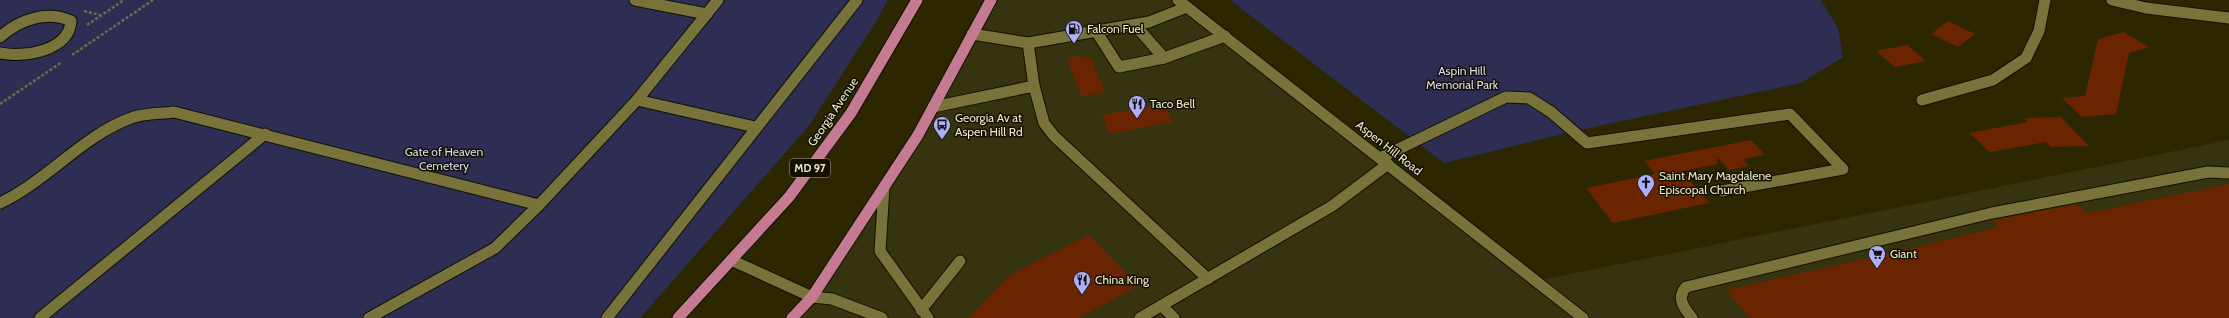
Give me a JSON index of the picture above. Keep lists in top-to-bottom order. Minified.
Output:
{"streets":{"main road":["Georgia Avenue","MD 97"],"street":["Aspen Hill Road"]},"parks":["Aspin Hill Memorial Park","Gate of Heaven Cemetery"],"places":{"fuel station":["Falcon Fuel"],"restaurant":["Taco Bell","China King"],"bus stop":["Georgia Av at Aspen Hill Rd"],"church":["Saint Mary Magdalene Episcopal Church"],"supermarket":["Giant"]}}
